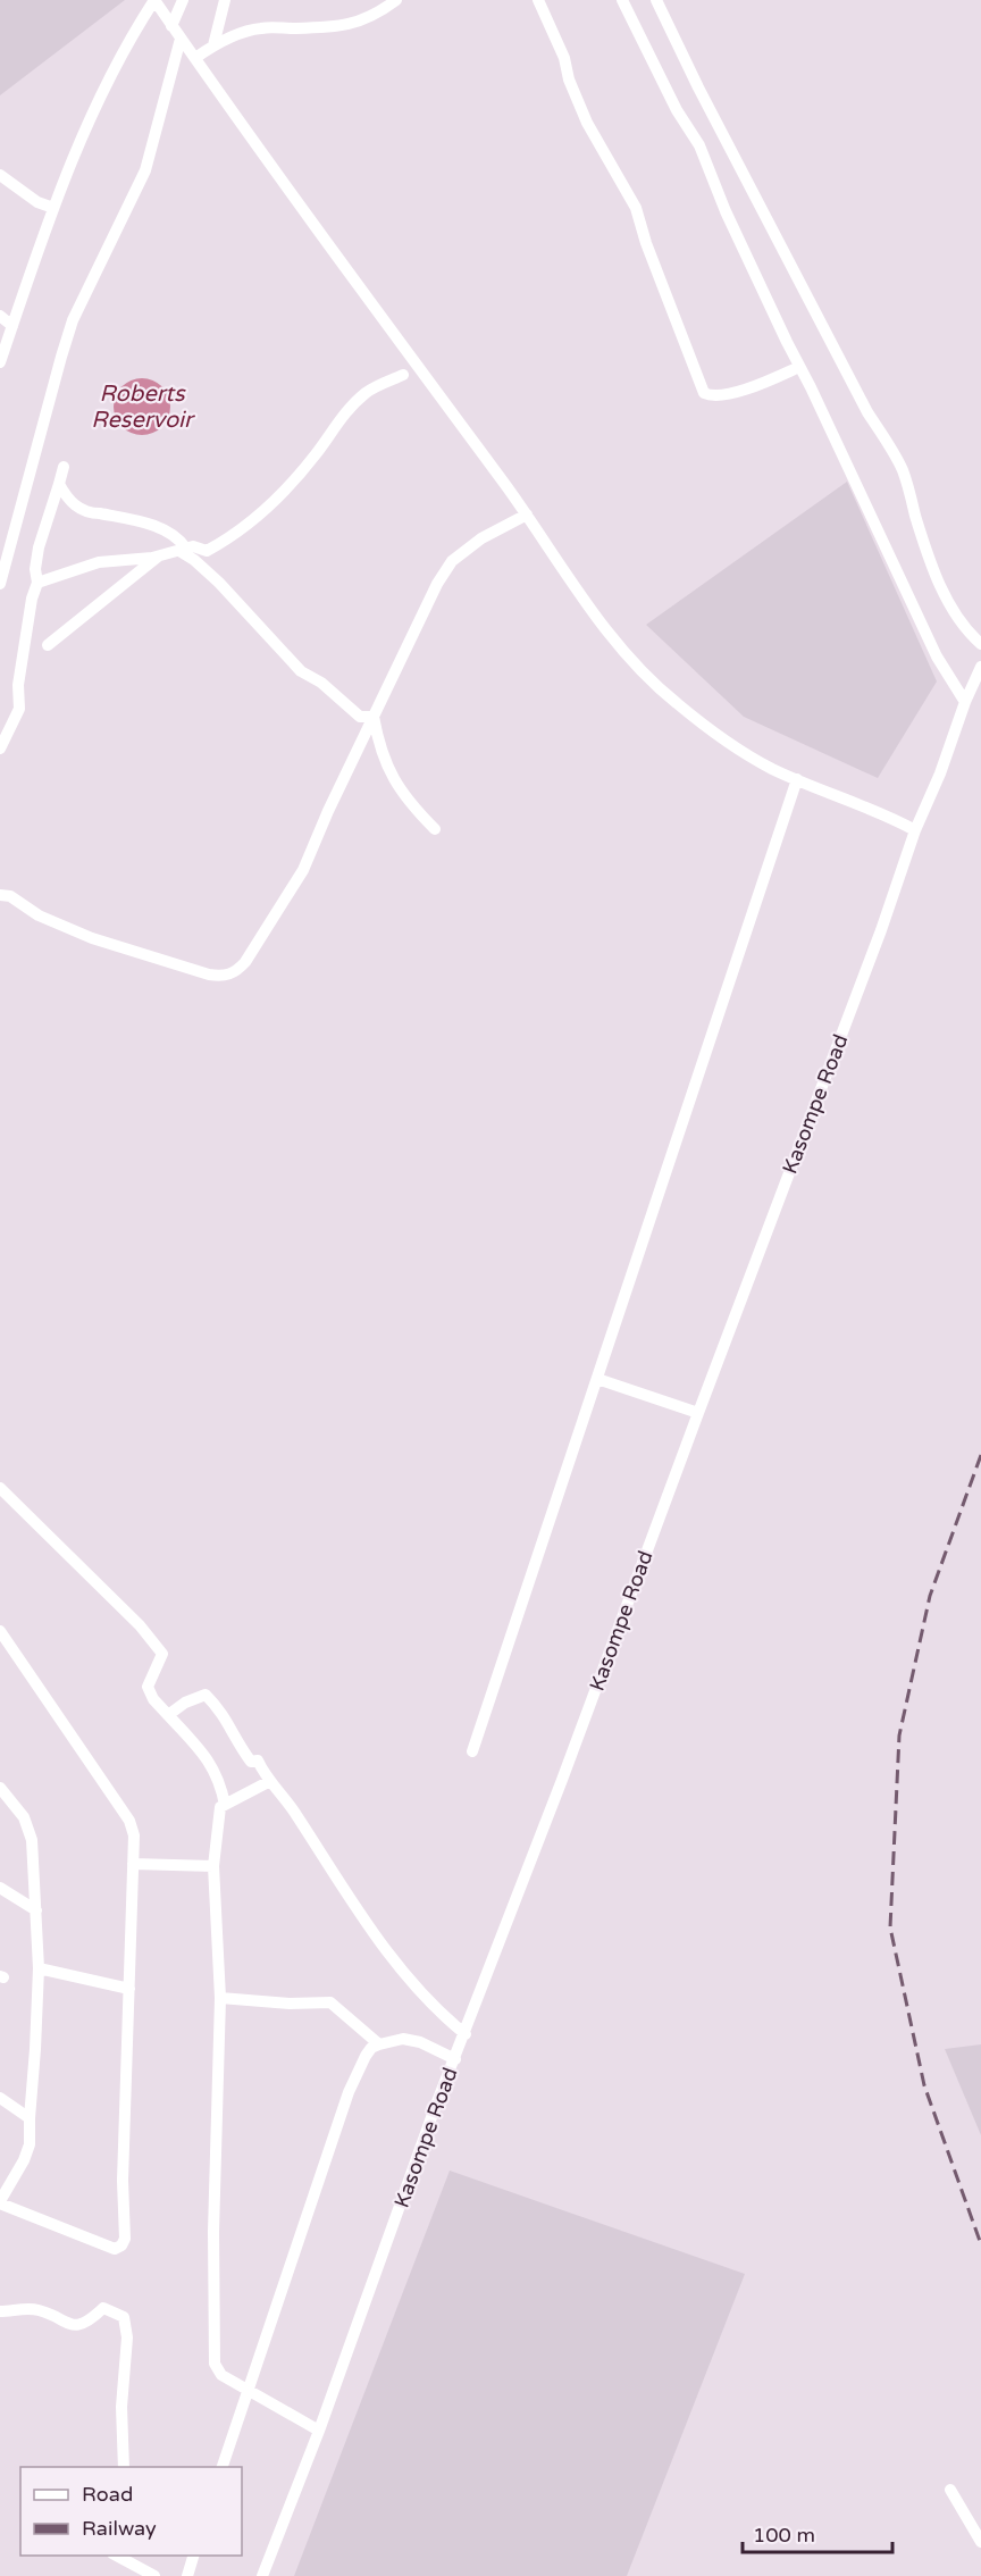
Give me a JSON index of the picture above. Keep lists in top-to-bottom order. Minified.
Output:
{"streets":{"street":["Kasompe Road"]},"water":["Roberts Reservoir"],"legend":["Road","Railway"],"scale_bar":"100 m"}
